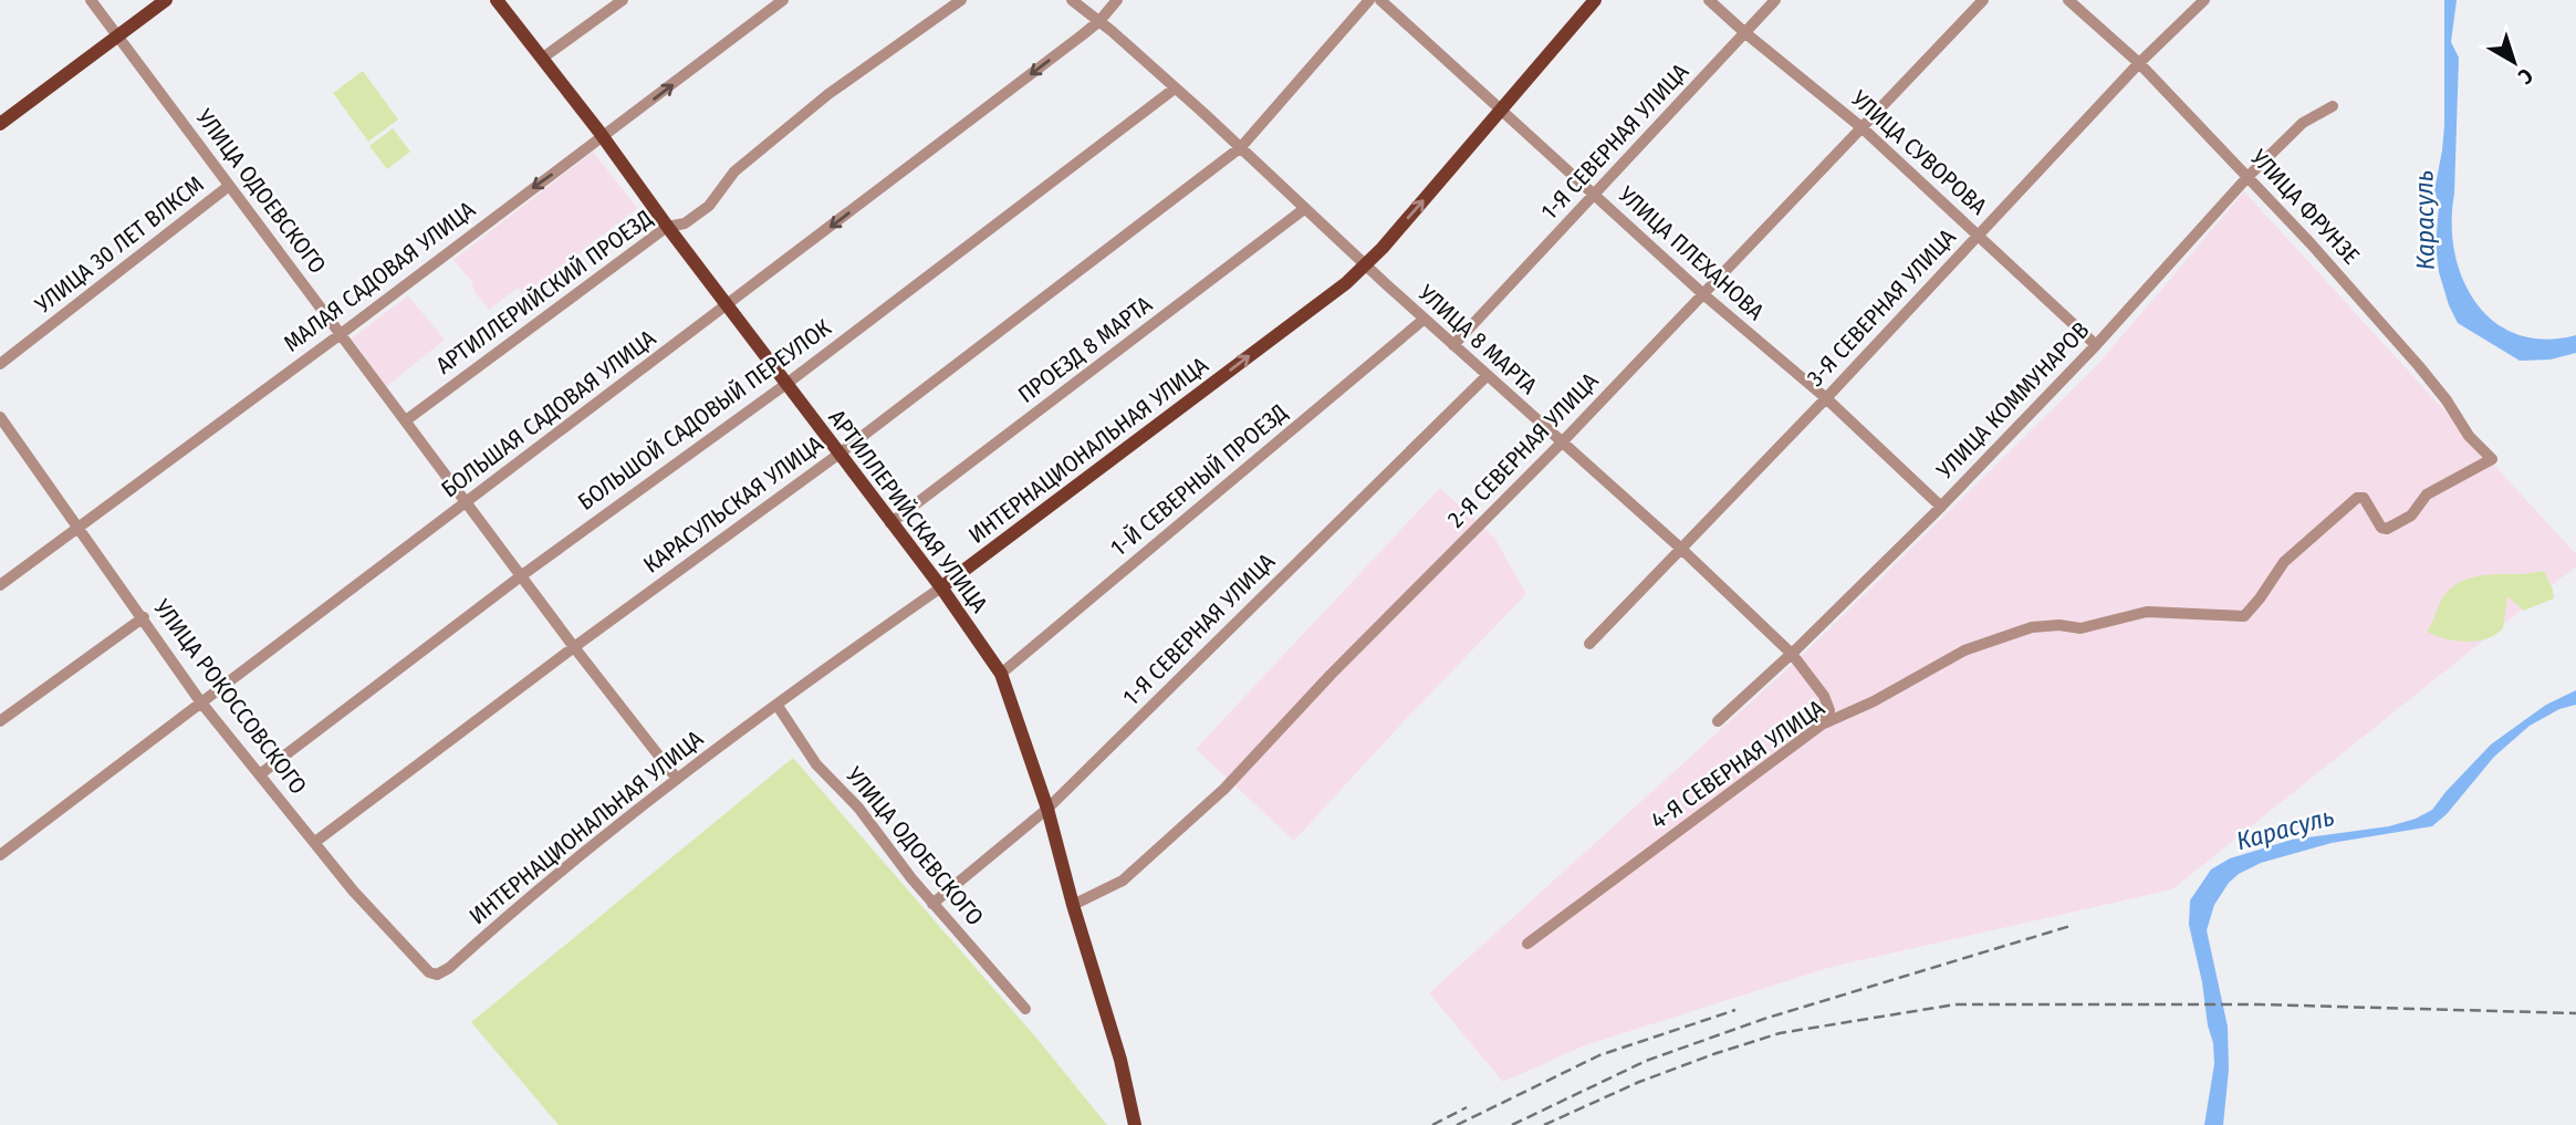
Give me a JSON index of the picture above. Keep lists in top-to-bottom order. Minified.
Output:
{"streets":{"main road":["ИНТЕРНАЦИОНАЛЬНАЯ УЛИЦА","АРТИЛЛЕРИЙСКАЯ УЛИЦА"],"street":["1-Я СЕВЕРНАЯ УЛИЦА","УЛИЦА СУВОРОВА","УЛИЦА ОДОЕВСКОГО","УЛИЦА ФРУНЗЕ","УЛИЦА 30 ЛЕТ ВЛКСМ","УЛИЦА ПЛЕХАНОВА","МАЛАЯ САДОВАЯ УЛИЦА","АРТИЛЛЕРИЙСКИЙ ПРОЕЗД","3-Я СЕВЕРНАЯ УЛИЦА","УЛИЦА 8 МАРТА","ПРОЕЗД 8 МАРТА","УЛИЦА КОММУНАРОВ","БОЛЬШАЯ САДОВАЯ УЛИЦА","БОЛЬШОЙ САДОВЫЙ ПЕРЕУЛОК","2-Я СЕВЕРНАЯ УЛИЦА","1-Й СЕВЕРНЫЙ ПРОЕЗД","КАРАСУЛЬСКАЯ УЛИЦА","УЛИЦА РОКОССОВСКОГО","4-Я СЕВЕРНАЯ УЛИЦА"]},"crossings":[["1-Я СЕВЕРНАЯ УЛИЦА","УЛИЦА СУВОРОВА"],["1-Я СЕВЕРНАЯ УЛИЦА","УЛИЦА ОДОЕВСКОГО"],["1-Я СЕВЕРНАЯ УЛИЦА","УЛИЦА ПЛЕХАНОВА"],["1-Я СЕВЕРНАЯ УЛИЦА","УЛИЦА 8 МАРТА"],["1-Я СЕВЕРНАЯ УЛИЦА","АРТИЛЛЕРИЙСКАЯ УЛИЦА"],["УЛИЦА СУВОРОВА","3-Я СЕВЕРНАЯ УЛИЦА"],["УЛИЦА СУВОРОВА","УЛИЦА КОММУНАРОВ"],["УЛИЦА СУВОРОВА","2-Я СЕВЕРНАЯ УЛИЦА"],["УЛИЦА ОДОЕВСКОГО","УЛИЦА 30 ЛЕТ ВЛКСМ"],["УЛИЦА ОДОЕВСКОГО","МАЛАЯ САДОВАЯ УЛИЦА"],["УЛИЦА ОДОЕВСКОГО","АРТИЛЛЕРИЙСКИЙ ПРОЕЗД"],["УЛИЦА ОДОЕВСКОГО","БОЛЬШАЯ САДОВАЯ УЛИЦА"],["УЛИЦА ОДОЕВСКОГО","БОЛЬШОЙ САДОВЫЙ ПЕРЕУЛОК"],["УЛИЦА ОДОЕВСКОГО","ИНТЕРНАЦИОНАЛЬНАЯ УЛИЦА"],["УЛИЦА ОДОЕВСКОГО","КАРАСУЛЬСКАЯ УЛИЦА"],["УЛИЦА ФРУНЗЕ","3-Я СЕВЕРНАЯ УЛИЦА"],["УЛИЦА ФРУНЗЕ","УЛИЦА КОММУНАРОВ"],["УЛИЦА ФРУНЗЕ","4-Я СЕВЕРНАЯ УЛИЦА"],["УЛИЦА ПЛЕХАНОВА","3-Я СЕВЕРНАЯ УЛИЦА"],["УЛИЦА ПЛЕХАНОВА","УЛИЦА КОММУНАРОВ"],["УЛИЦА ПЛЕХАНОВА","ИНТЕРНАЦИОНАЛЬНАЯ УЛИЦА"],["УЛИЦА ПЛЕХАНОВА","2-Я СЕВЕРНАЯ УЛИЦА"],["МАЛАЯ САДОВАЯ УЛИЦА","АРТИЛЛЕРИЙСКАЯ УЛИЦА"],["МАЛАЯ САДОВАЯ УЛИЦА","УЛИЦА РОКОССОВСКОГО"],["АРТИЛЛЕРИЙСКИЙ ПРОЕЗД","АРТИЛЛЕРИЙСКАЯ УЛИЦА"],["3-Я СЕВЕРНАЯ УЛИЦА","УЛИЦА 8 МАРТА"],["УЛИЦА 8 МАРТА","ПРОЕЗД 8 МАРТА"],["УЛИЦА 8 МАРТА","УЛИЦА КОММУНАРОВ"],["УЛИЦА 8 МАРТА","БОЛЬШАЯ САДОВАЯ УЛИЦА"],["УЛИЦА 8 МАРТА","БОЛЬШОЙ САДОВЫЙ ПЕРЕУЛОК"],["УЛИЦА 8 МАРТА","ИНТЕРНАЦИОНАЛЬНАЯ УЛИЦА"],["УЛИЦА 8 МАРТА","2-Я СЕВЕРНАЯ УЛИЦА"],["УЛИЦА 8 МАРТА","1-Й СЕВЕРНЫЙ ПРОЕЗД"],["УЛИЦА 8 МАРТА","КАРАСУЛЬСКАЯ УЛИЦА"],["ПРОЕЗД 8 МАРТА","АРТИЛЛЕРИЙСКАЯ УЛИЦА"],["БОЛЬШАЯ САДОВАЯ УЛИЦА","АРТИЛЛЕРИЙСКАЯ УЛИЦА"],["БОЛЬШАЯ САДОВАЯ УЛИЦА","УЛИЦА РОКОССОВСКОГО"],["БОЛЬШОЙ САДОВЫЙ ПЕРЕУЛОК","АРТИЛЛЕРИЙСКАЯ УЛИЦА"],["БОЛЬШОЙ САДОВЫЙ ПЕРЕУЛОК","УЛИЦА РОКОССОВСКОГО"],["ИНТЕРНАЦИОНАЛЬНАЯ УЛИЦА","АРТИЛЛЕРИЙСКАЯ УЛИЦА"],["ИНТЕРНАЦИОНАЛЬНАЯ УЛИЦА","УЛИЦА РОКОССОВСКОГО"],["2-Я СЕВЕРНАЯ УЛИЦА","АРТИЛЛЕРИЙСКАЯ УЛИЦА"],["1-Й СЕВЕРНЫЙ ПРОЕЗД","АРТИЛЛЕРИЙСКАЯ УЛИЦА"],["КАРАСУЛЬСКАЯ УЛИЦА","АРТИЛЛЕРИЙСКАЯ УЛИЦА"],["КАРАСУЛЬСКАЯ УЛИЦА","УЛИЦА РОКОССОВСКОГО"]],"one_way":["ИНТЕРНАЦИОНАЛЬНАЯ УЛИЦА"],"water":["Карасуль"],"north":"bottom right"}
